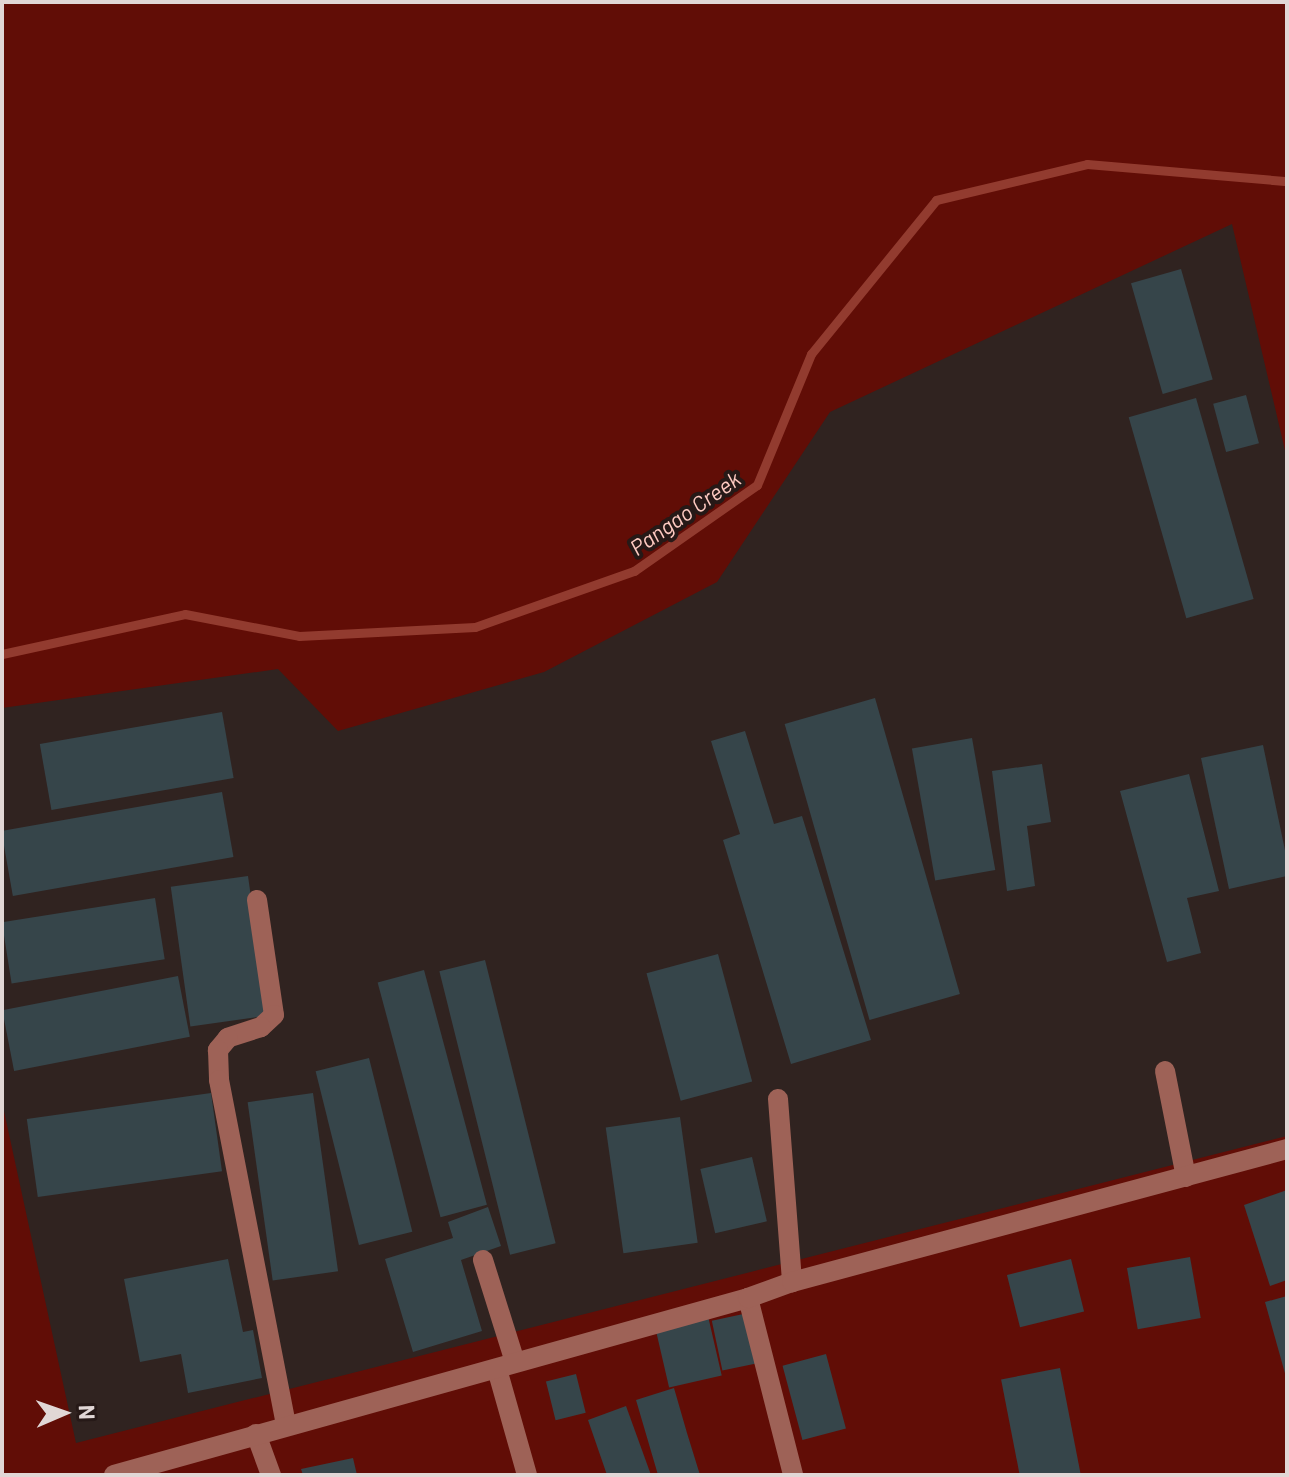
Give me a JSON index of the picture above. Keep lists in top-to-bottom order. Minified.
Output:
{"water":["Pangao Creek"],"north":"right"}
